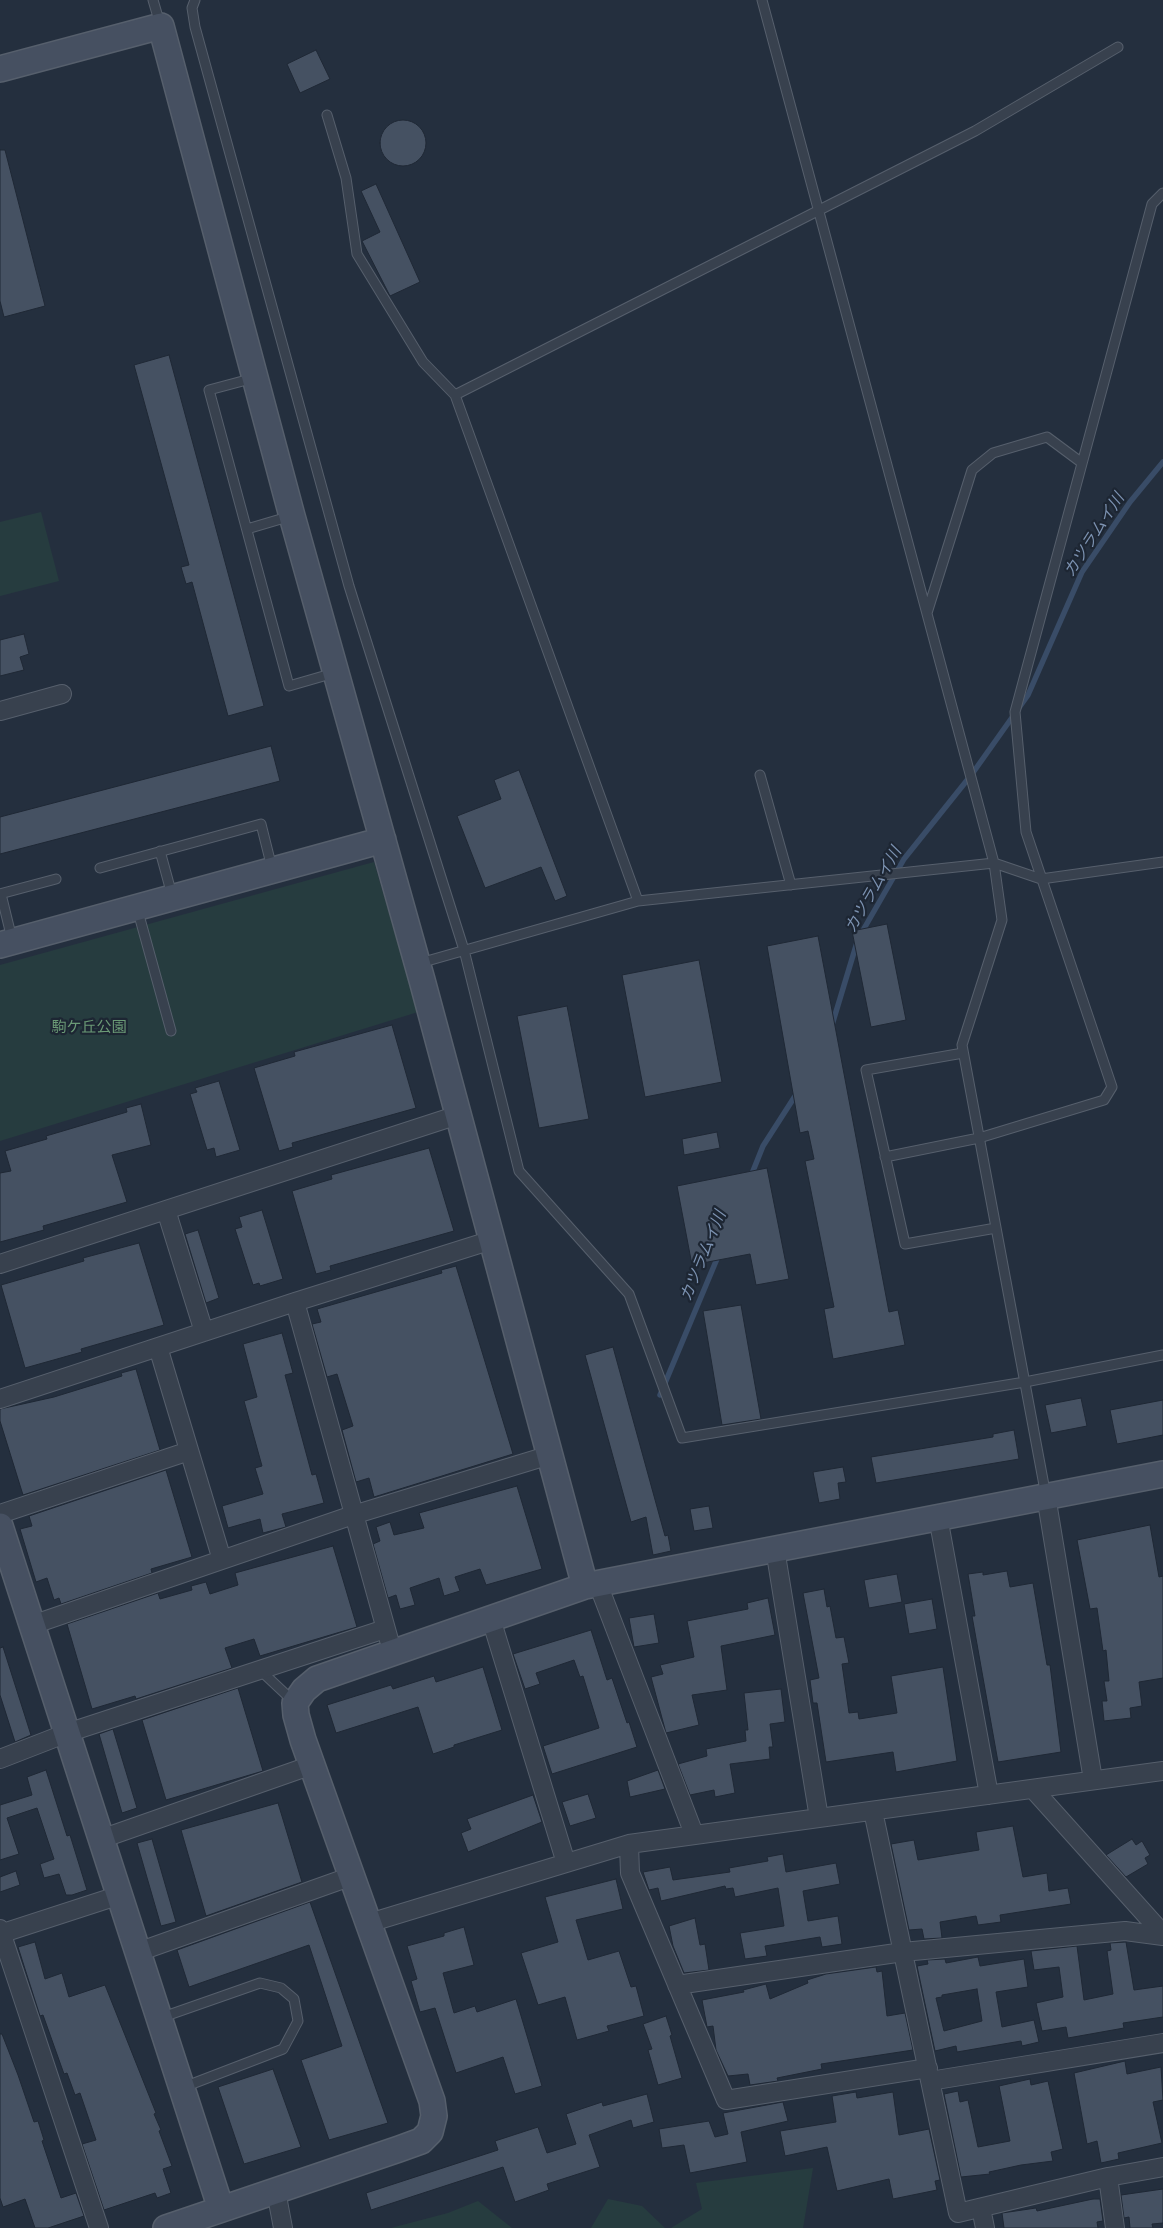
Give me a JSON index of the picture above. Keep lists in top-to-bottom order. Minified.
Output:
{"water":["カツラムイ川"],"parks":["駒ケ丘公園"]}
